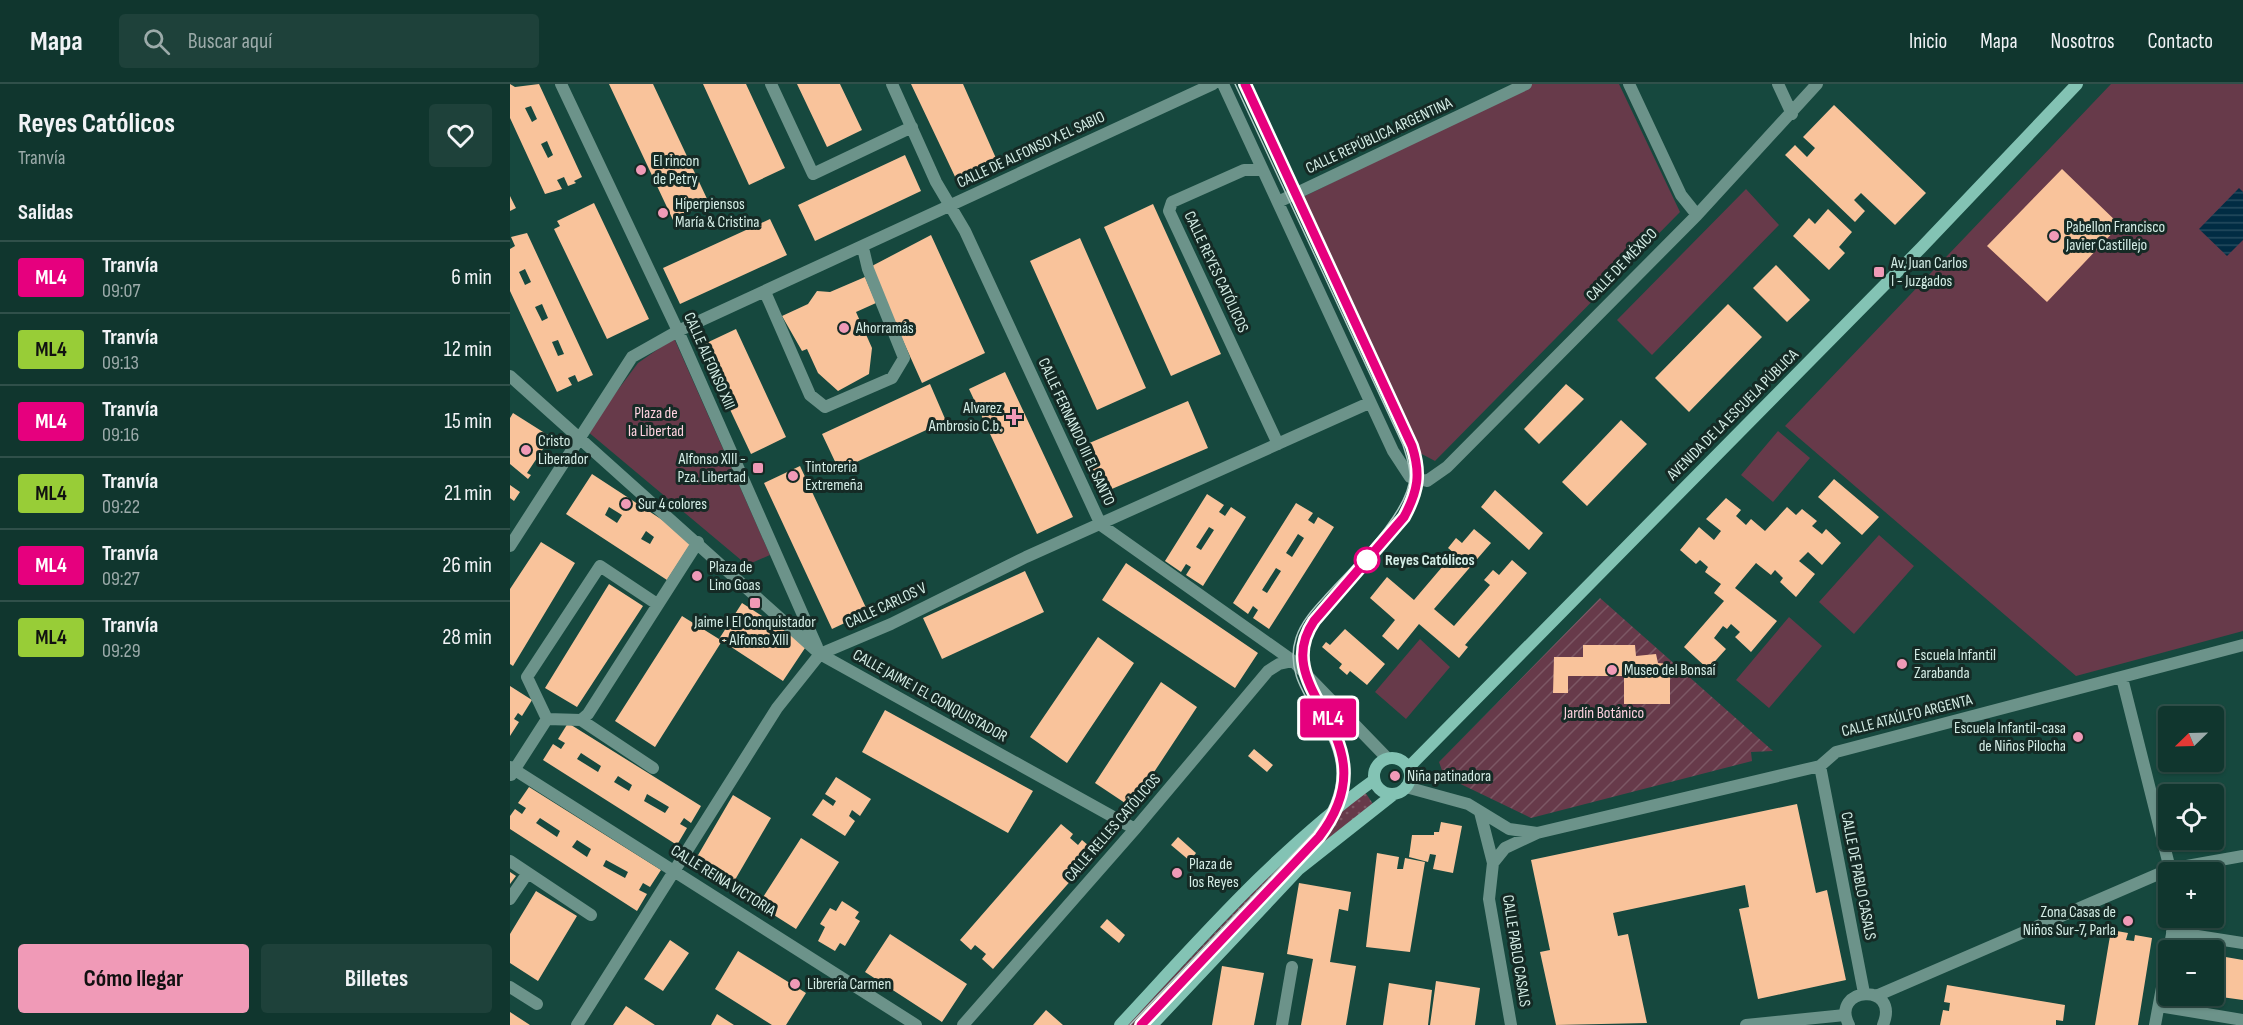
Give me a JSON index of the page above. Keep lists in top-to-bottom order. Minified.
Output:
{"streets":{"street":["CALLE REPÚBLICA ARGENTINA","CALLE DE ALFONSO X EL SABIO","CALLE DE MÉXICO","CALLE REYES CATÓLICOS","CALLE ALFONSO XIII","AVENIDA DE LA ESCUELA PÚBLICA","CALLE FERNANDO III EL SANTO","CALLE CARLOS V","CALLE JAIME I EL CONQUISTADOR","CALLE ATAÚLFO ARGENTA","CALLE RELLES CATÓLICOS","CALLE DE PABLO CASALS","CALLE REINA VICTORIA","CALLE PABLO CASALS"]},"crossings":[["CALLE DE ALFONSO X EL SABIO","CALLE ALFONSO XIII"],["CALLE DE ALFONSO X EL SABIO","CALLE FERNANDO III EL SANTO"],["CALLE DE ALFONSO X EL SABIO","CALLE JAIME I EL CONQUISTADOR"],["CALLE DE MÉXICO","CALLE CARLOS V"],["CALLE REYES CATÓLICOS","CALLE CARLOS V"],["CALLE ALFONSO XIII","CALLE CARLOS V"],["CALLE ALFONSO XIII","CALLE JAIME I EL CONQUISTADOR"],["AVENIDA DE LA ESCUELA PÚBLICA","CALLE FERNANDO III EL SANTO"],["CALLE FERNANDO III EL SANTO","CALLE CARLOS V"],["CALLE FERNANDO III EL SANTO","CALLE RELLES CATÓLICOS"],["CALLE CARLOS V","CALLE JAIME I EL CONQUISTADOR"],["CALLE CARLOS V","CALLE REINA VICTORIA"],["CALLE JAIME I EL CONQUISTADOR","CALLE RELLES CATÓLICOS"],["CALLE ATAÚLFO ARGENTA","CALLE DE PABLO CASALS"],["CALLE ATAÚLFO ARGENTA","CALLE PABLO CASALS"]],"parks":["Plaza de la Libertad","Jardín Botánico"],"places":{"other":["El rincon de Petry","Hiperpiensos María & Cristina","Pabellon Francisco Javier Castillejo","Ahorramás","Cristo Liberador","Tintoreria Extremeña","Sur 4 colores","Reyes Católicos","Plaza de Lino Goas","Escuela Infantil Zarabanda","Museo del Bonsaí","Escuela Infantil-casa de Niños Pilocha","Niña patinadora","Plaza de los Reyes","Zona Casas de Niños Sur-7, Parla","Librería Carmen"],"transit":["Av. Juan Carlos I - Juzgados","Alfonso XIII - Pza. Libertad","Jaime I El Conquistador - Alfonso XIII"],"health":["Alvarez Ambrosio C.b."]},"lines":["tram line ML4"],"north":"bottom left","page":{"header":"Mapa","search":"Buscar aquí","nav":["Inicio","Mapa","Nosotros","Contacto"],"heading":[["Reyes Católicos","Tranvía"],"Salidas"],"on_map":"ML4","list":[{"mark":"ML4","name":"Tranvía","note":"09:07","value":"6 min"},{"mark":"ML4","name":"Tranvía","note":"09:13","value":"12 min"},{"mark":"ML4","name":"Tranvía","note":"09:16","value":"15 min"},{"mark":"ML4","name":"Tranvía","note":"09:22","value":"21 min"},{"mark":"ML4","name":"Tranvía","note":"09:27","value":"26 min"},{"mark":"ML4","name":"Tranvía","note":"09:29","value":"28 min"}],"map_buttons":["+","−"],"buttons":["Cómo llegar","Billetes"]}}
